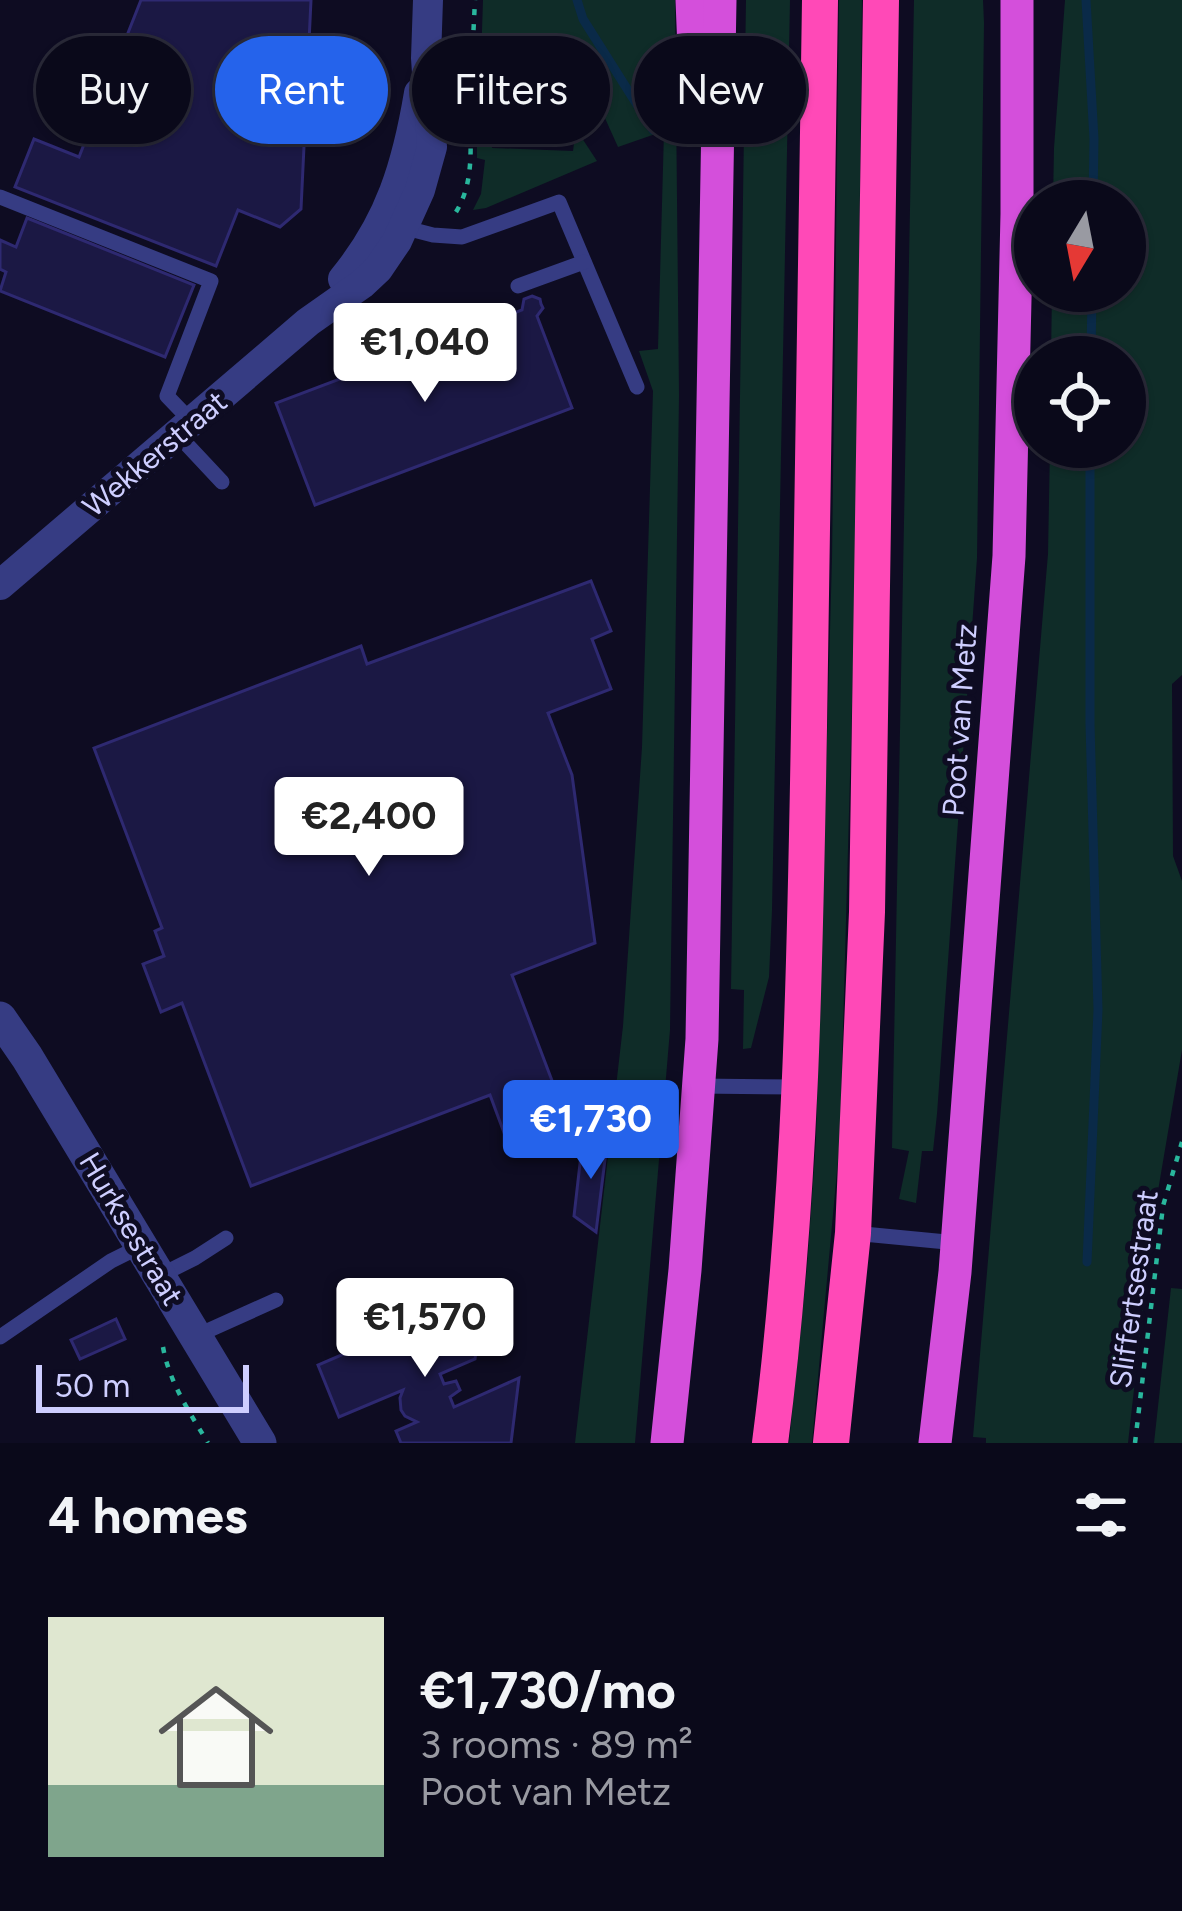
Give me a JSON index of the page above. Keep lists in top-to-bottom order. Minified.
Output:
{"streets":{"highway":["Poot van Metz"],"street":["Wekkerstraat","Hurksestraat"],"path":["Sliffertsestraat"]},"scale_bar":"50 m","north":"bottom","page":{"chip":["Buy","Rent","Filters","New"],"price":["€1,040","€2,400","€1,730","€1,570"],"scale":"50 m","heading":"4 homes","list":[{"name":"€1,730/mo","note":"3 rooms · 89 m² · Poot van Metz"}]}}
